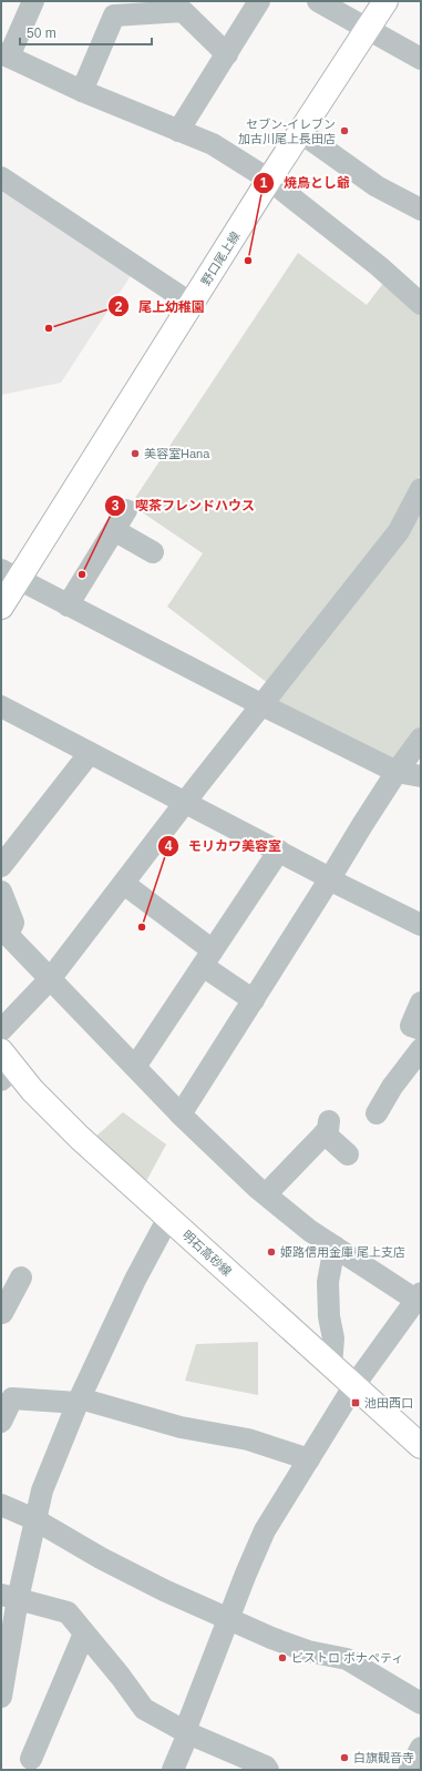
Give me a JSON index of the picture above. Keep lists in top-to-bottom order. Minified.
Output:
{"streets":{"main road":["野口尾上線","明石高砂線"]},"places":{"other":["セブン-イレブン 加古川尾上長田店","焼鳥とし爺","尾上幼稚園","美容室Hana","喫茶フレンドハウス","モリカワ美容室","姫路信用金庫 尾上支店","ビストロ ボナペティ","白旗観音寺"],"transit":["池田西口"]},"scale_bar":"50 m"}
